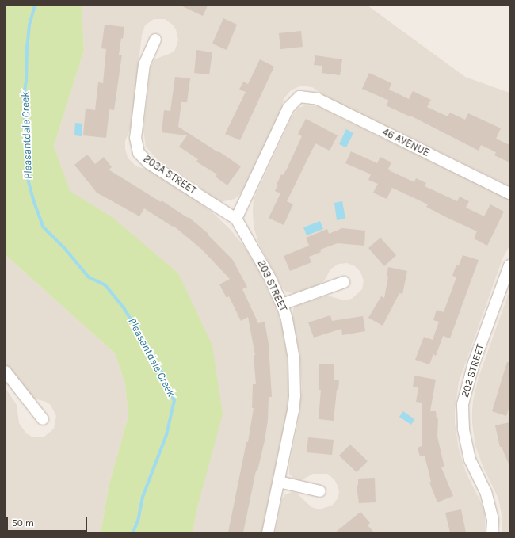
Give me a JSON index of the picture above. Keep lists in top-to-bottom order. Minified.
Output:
{"streets":{"street":["46 AVENUE","203A STREET","203 STREET","202 STREET"]},"crossings":[["46 AVENUE","203A STREET"],["46 AVENUE","203 STREET"],["203A STREET","203 STREET"]],"water":["Pleasantdale Creek"],"scale_bar":"50 m"}
